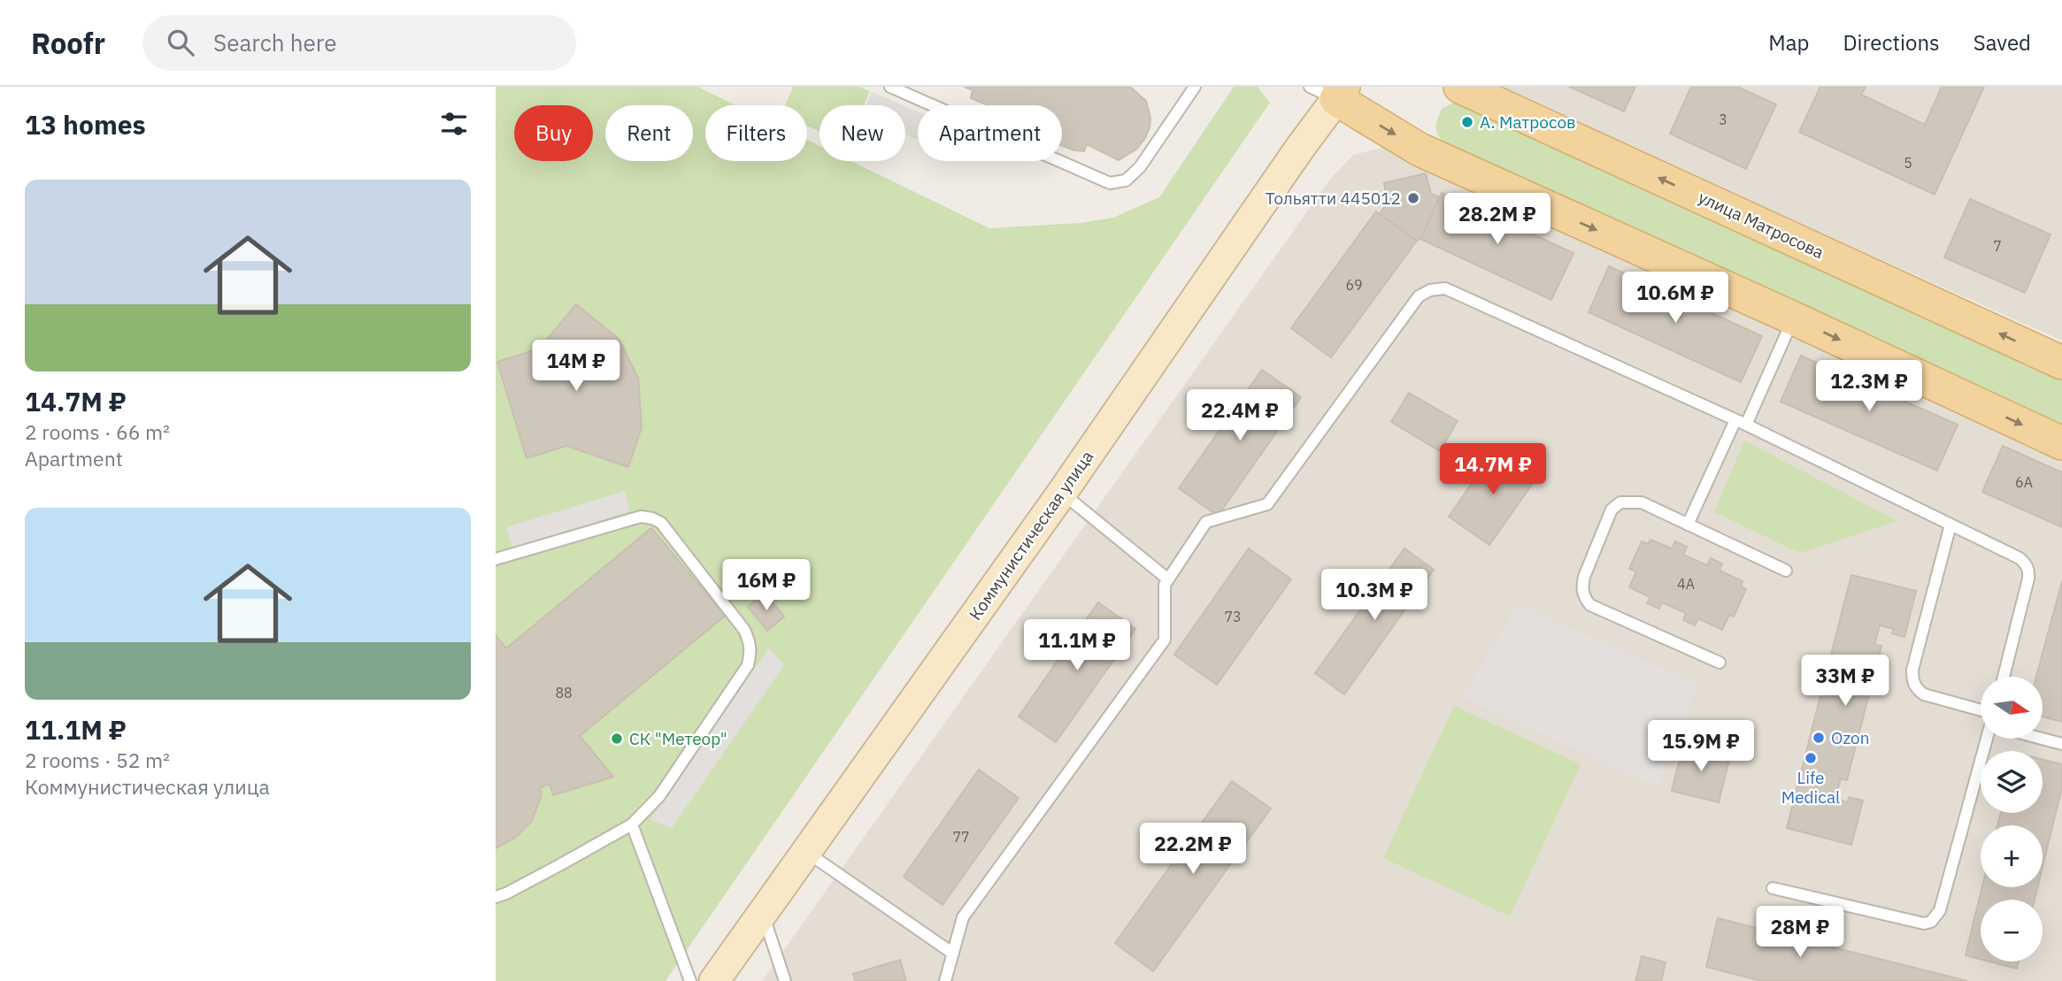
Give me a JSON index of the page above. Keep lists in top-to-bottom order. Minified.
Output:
{"streets":{"main road":["улица Матросова","Коммунистическая улица"]},"places":["А. Матросов","Тольятти 445012","Ozon","СК \"Метеор\"","Life Medical"],"house_numbers":["3","5","7","69","6А","4А","73","88","77"],"north":"right","page":{"header":"Roofr","search":"Search here","nav":["Map","Directions","Saved"],"heading":"13 homes","chip":["Buy","Rent","Filters","New","Apartment"],"list":[{"name":"14.7M ₽","note":"2 rooms · 66 m² · Apartment"},{"name":"11.1M ₽","note":"2 rooms · 52 m² · Коммунистическая улица"}],"price":["28.2M ₽","10.6M ₽","14M ₽","12.3M ₽","22.4M ₽","14.7M ₽","16M ₽","10.3M ₽","11.1M ₽","33M ₽","15.9M ₽","22.2M ₽","28M ₽"],"map_buttons":["+","−"]}}
